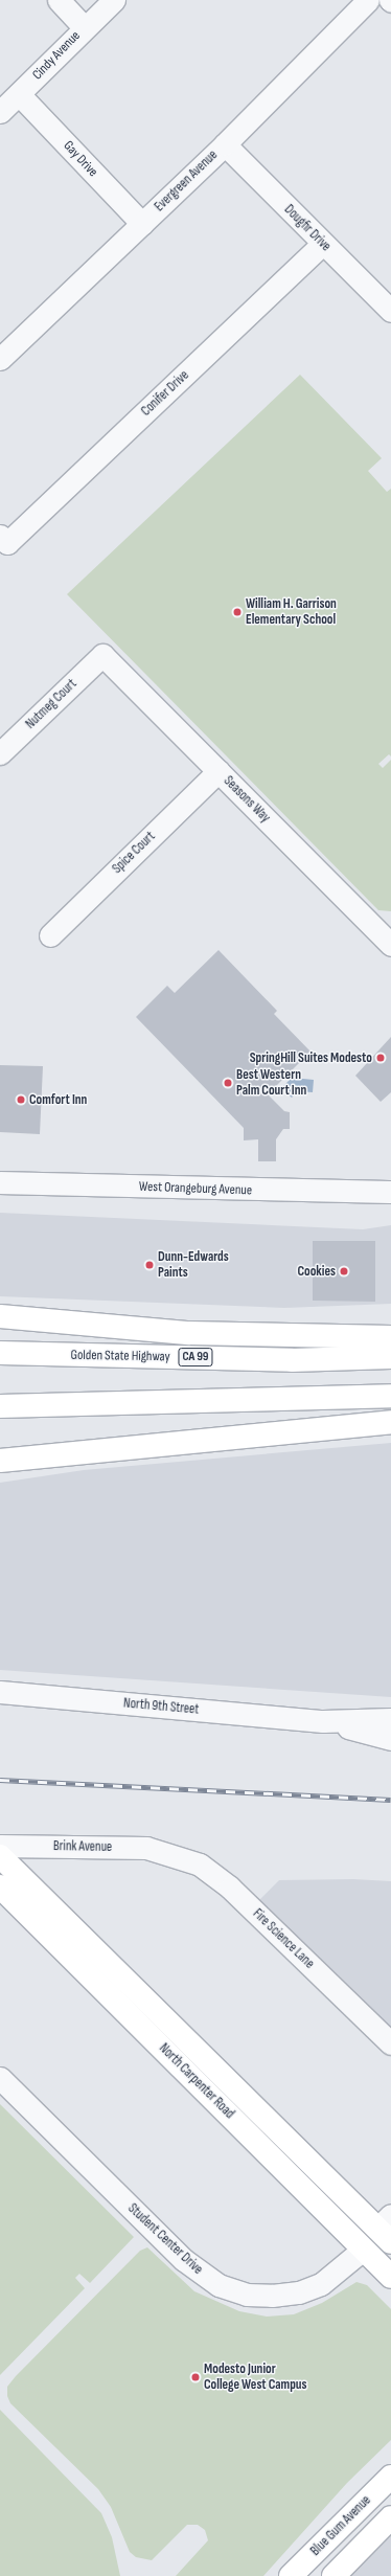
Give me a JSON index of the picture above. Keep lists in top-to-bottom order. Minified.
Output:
{"streets":{"main road":["Golden State Highway","CA 99","North Carpenter Road","Blue Gum Avenue"],"street":["Cindy Avenue","Gay Drive","Evergreen Avenue","Dougfir Drive","Conifer Drive","Nutmeg Court","Seasons Way","Spice Court","West Orangeburg Avenue","North 9th Street","Brink Avenue","Fire Science Lane","Student Center Drive"]},"crossings":[["Cindy Avenue","Gay Drive"],["Gay Drive","Evergreen Avenue"],["Evergreen Avenue","Dougfir Drive"],["Dougfir Drive","Conifer Drive"],["Nutmeg Court","Seasons Way"],["Seasons Way","Spice Court"],["Brink Avenue","Fire Science Lane"],["North Carpenter Road","Student Center Drive"]],"places":["William H. Garrison Elementary School","SpringHill Suites Modesto","Best Western Palm Court Inn","Comfort Inn","Dunn-Edwards Paints","Cookies","Modesto Junior College West Campus"]}
